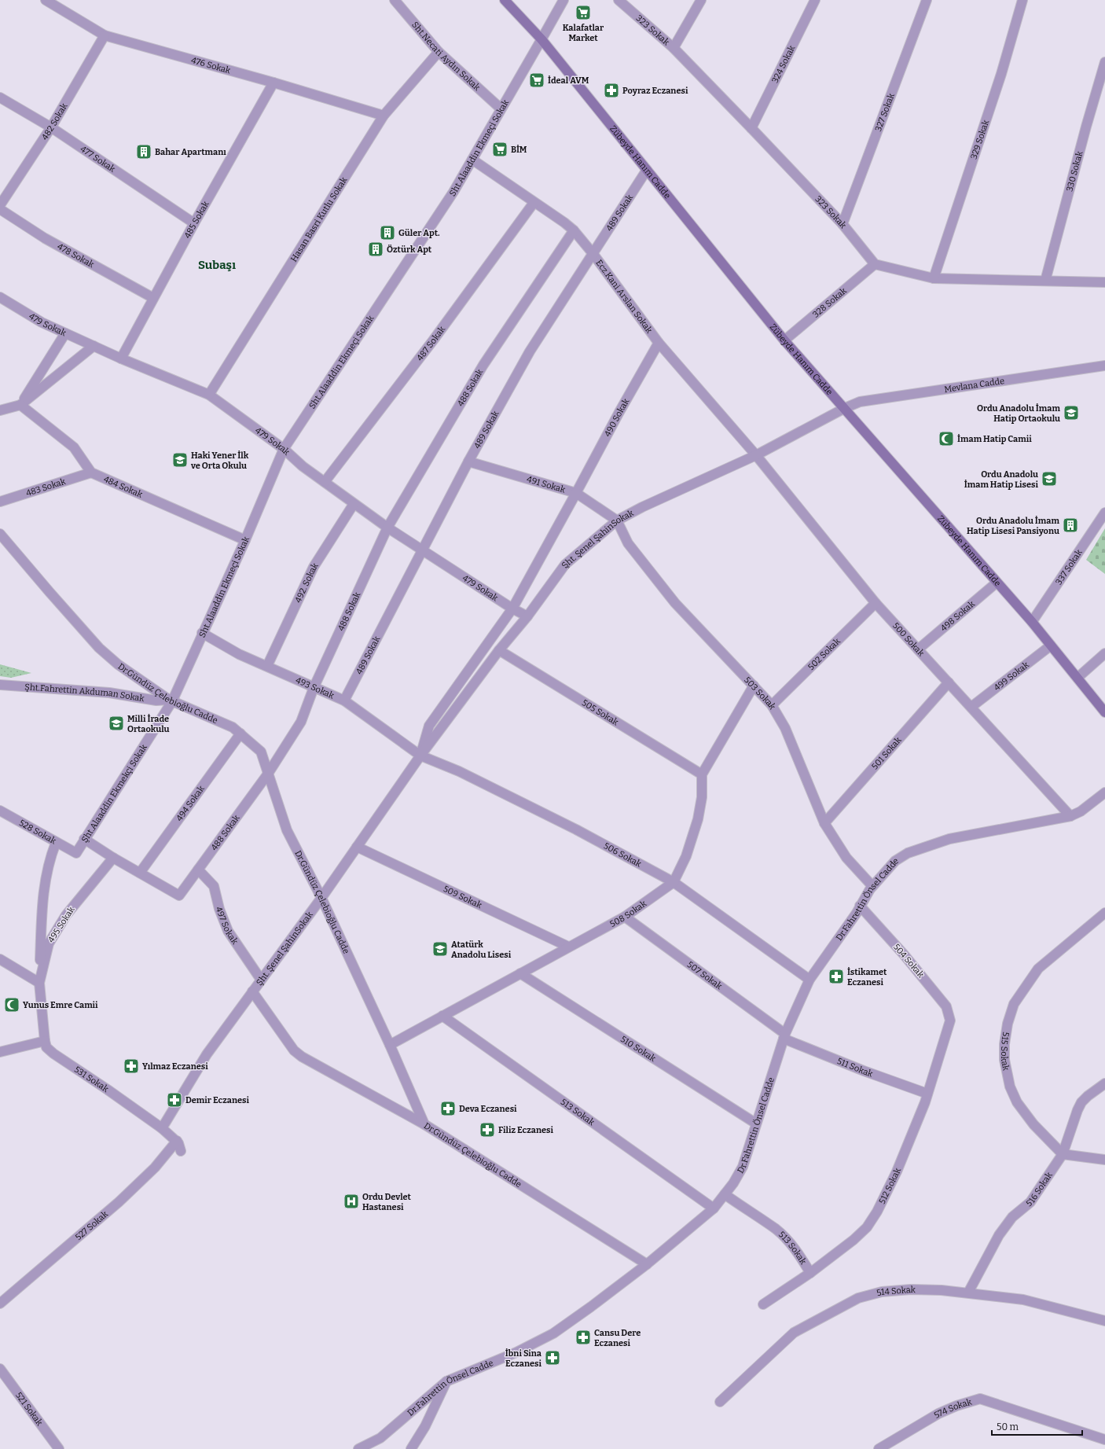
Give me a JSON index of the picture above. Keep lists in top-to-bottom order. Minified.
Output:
{"streets":{"main road":["Zübeyde Hanım Cadde"],"street":["323 Sokak","Sht.Necati Aydın Sokak","324 Sokak","476 Sokak","327 Sokak","482 Sokak","329 Sokak","Sht.Alaaddin Ekmeçi Sokak","477 Sokak","330 Sokak","489 Sokak","485 Sokak","Hasan Basri Kutlu Sokak","478 Sokak","Ecz.Kani Arslan Sokak","328 Sokak","479 Sokak","487 Sokak","Mevlana Cadde","488 Sokak","490 Sokak","491 Sokak","483 Sokak","484 Sokak","Şht. Şenel ŞahinSokak","337 Sokak","492. Sokak","498 Sokak","500 Sokak","502 Sokak","499 Sokak","493 Sokak","Dr.Gündüz Çelebioğlu Cadde","Şht.Fahrettin Akduman Sokak","503 Sokak","505 Sokak","501 Sokak","Şht.Alaaddin Ekmekçi Sokak","494 Sokak","528 Sokak","506 Sokak","509 Sokak","Dr.Fahrettin Önsel Cadde","508 Sokak","495 Sokak","497 Sokak","504 Sokak","507 Sokak","510 Sokak","515 Sokak","511 Sokak","531 Sokak","513 Sokak","512 Sokak","516 Sokak","527 Sokak","514 Sokak","521 Sokak","574 Sokak"]},"crossings":[["323 Sokak","324 Sokak"],["323 Sokak","327 Sokak"],["323 Sokak","328 Sokak"],["Sht.Necati Aydın Sokak","Sht.Alaaddin Ekmeçi Sokak"],["Sht.Necati Aydın Sokak","Hasan Basri Kutlu Sokak"],["476 Sokak","482 Sokak"],["476 Sokak","485 Sokak"],["476 Sokak","Hasan Basri Kutlu Sokak"],["482 Sokak","477 Sokak"],["Sht.Alaaddin Ekmeçi Sokak","Zübeyde Hanım Cadde"],["Sht.Alaaddin Ekmeçi Sokak","Ecz.Kani Arslan Sokak"],["Sht.Alaaddin Ekmeçi Sokak","479 Sokak"],["Sht.Alaaddin Ekmeçi Sokak","484 Sokak"],["Sht.Alaaddin Ekmeçi Sokak","493 Sokak"],["Sht.Alaaddin Ekmeçi Sokak","Dr.Gündüz Çelebioğlu Cadde"],["Sht.Alaaddin Ekmeçi Sokak","Şht.Fahrettin Akduman Sokak"],["Sht.Alaaddin Ekmeçi Sokak","Şht.Alaaddin Ekmekçi Sokak"],["477 Sokak","485 Sokak"],["Zübeyde Hanım Cadde","489 Sokak"],["Zübeyde Hanım Cadde","328 Sokak"],["Zübeyde Hanım Cadde","Mevlana Cadde"],["Zübeyde Hanım Cadde","Şht. Şenel ŞahinSokak"],["Zübeyde Hanım Cadde","337 Sokak"],["Zübeyde Hanım Cadde","498 Sokak"],["Zübeyde Hanım Cadde","499 Sokak"],["489 Sokak","Ecz.Kani Arslan Sokak"],["489 Sokak","479 Sokak"],["489 Sokak","491 Sokak"],["489 Sokak","493 Sokak"],["485 Sokak","478 Sokak"],["485 Sokak","479 Sokak"],["Hasan Basri Kutlu Sokak","479 Sokak"],["Ecz.Kani Arslan Sokak","487 Sokak"],["Ecz.Kani Arslan Sokak","488 Sokak"],["Ecz.Kani Arslan Sokak","490 Sokak"],["Ecz.Kani Arslan Sokak","Şht. Şenel ŞahinSokak"],["Ecz.Kani Arslan Sokak","500 Sokak"],["479 Sokak","487 Sokak"],["479 Sokak","488 Sokak"],["479 Sokak","Şht. Şenel ŞahinSokak"],["479 Sokak","492. Sokak"],["Mevlana Cadde","Şht. Şenel ŞahinSokak"],["488 Sokak","493 Sokak"],["488 Sokak","Dr.Gündüz Çelebioğlu Cadde"],["488 Sokak","Şht.Alaaddin Ekmekçi Sokak"],["488 Sokak","494 Sokak"],["488 Sokak","495 Sokak"],["488 Sokak","497 Sokak"],["490 Sokak","491 Sokak"],["490 Sokak","Şht. Şenel ŞahinSokak"],["491 Sokak","Şht. Şenel ŞahinSokak"],["491 Sokak","503 Sokak"],["483 Sokak","484 Sokak"],["Şht. Şenel ŞahinSokak","500 Sokak"],["Şht. Şenel ŞahinSokak","493 Sokak"],["Şht. Şenel ŞahinSokak","Dr.Gündüz Çelebioğlu Cadde"],["Şht. Şenel ŞahinSokak","503 Sokak"],["Şht. Şenel ŞahinSokak","505 Sokak"],["Şht. Şenel ŞahinSokak","506 Sokak"],["Şht. Şenel ŞahinSokak","509 Sokak"],["Şht. Şenel ŞahinSokak","497 Sokak"],["Şht. Şenel ŞahinSokak","531 Sokak"],["492. Sokak","493 Sokak"],["498 Sokak","500 Sokak"],["500 Sokak","502 Sokak"],["500 Sokak","499 Sokak"],["500 Sokak","501 Sokak"],["500 Sokak","Dr.Fahrettin Önsel Cadde"],["502 Sokak","503 Sokak"],["493 Sokak","506 Sokak"],["Dr.Gündüz Çelebioğlu Cadde","Şht.Fahrettin Akduman Sokak"],["Dr.Gündüz Çelebioğlu Cadde","Şht.Alaaddin Ekmekçi Sokak"],["Dr.Gündüz Çelebioğlu Cadde","494 Sokak"],["Dr.Gündüz Çelebioğlu Cadde","Dr.Fahrettin Önsel Cadde"],["Dr.Gündüz Çelebioğlu Cadde","508 Sokak"],["Şht.Fahrettin Akduman Sokak","Şht.Alaaddin Ekmekçi Sokak"],["503 Sokak","501 Sokak"],["503 Sokak","Dr.Fahrettin Önsel Cadde"],["505 Sokak","508 Sokak"],["Şht.Alaaddin Ekmekçi Sokak","528 Sokak"],["506 Sokak","Dr.Fahrettin Önsel Cadde"],["506 Sokak","508 Sokak"],["509 Sokak","508 Sokak"],["Dr.Fahrettin Önsel Cadde","504 Sokak"],["Dr.Fahrettin Önsel Cadde","507 Sokak"],["Dr.Fahrettin Önsel Cadde","510 Sokak"],["Dr.Fahrettin Önsel Cadde","511 Sokak"],["Dr.Fahrettin Önsel Cadde","513 Sokak"],["508 Sokak","507 Sokak"],["508 Sokak","510 Sokak"],["508 Sokak","513 Sokak"],["495 Sokak","531 Sokak"],["504 Sokak","512 Sokak"],["507 Sokak","511 Sokak"],["515 Sokak","516 Sokak"],["511 Sokak","512 Sokak"],["531 Sokak","527 Sokak"],["513 Sokak","512 Sokak"],["516 Sokak","514 Sokak"]],"districts":["Subaşı"],"places":{"supermarket":["Kalafatlar Market","İdeal AVM","BİM"],"pharmacy":["Poyraz Eczanesi","İstikamet Eczanesi","Yılmaz Eczanesi","Demir Eczanesi","Deva Eczanesi","Filiz Eczanesi","Cansu Dere Eczanesi","İbni Sina Eczanesi"],"building":["Bahar Apartmanı","Güler Apt.","Öztürk Apt","Ordu Anadolu İmam Hatip Lisesi Pansiyonu"],"school or university":["Ordu Anadolu İmam Hatip Ortaokulu","Haki Yener İlk ve Orta Okulu","Ordu Anadolu İmam Hatip Lisesi","Milli İrade Ortaokulu","Atatürk Anadolu Lisesi"],"mosque":["İmam Hatip Camii","Yunus Emre Camii"],"hospital":["Ordu Devlet Hastanesi"]},"scale_bar":"50 m"}
